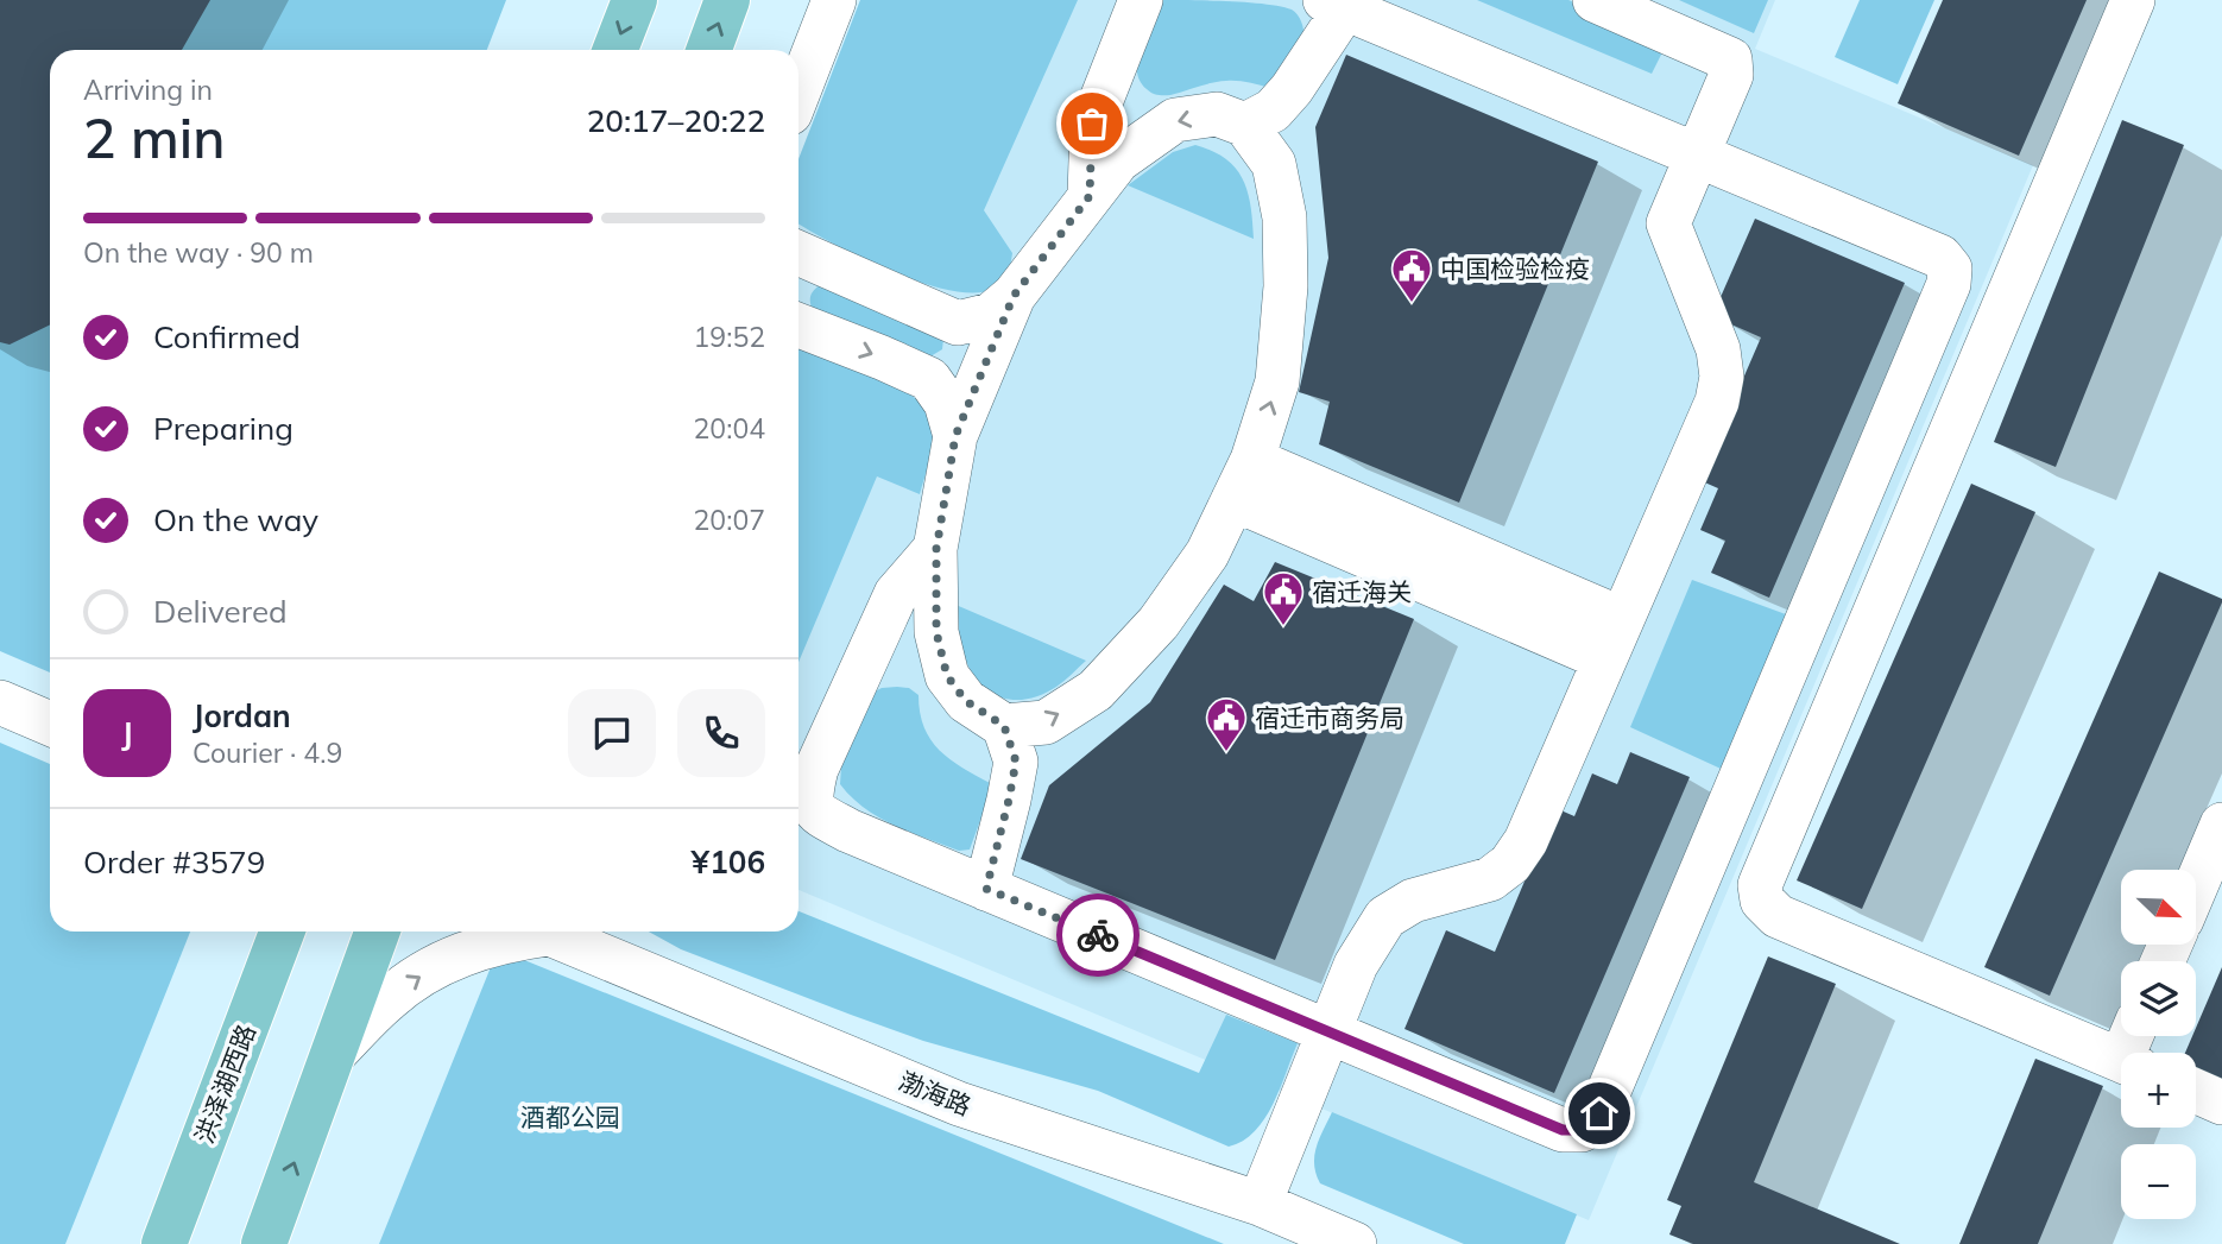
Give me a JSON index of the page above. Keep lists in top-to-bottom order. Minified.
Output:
{"streets":{"main road":["洪泽湖西路"],"street":["渤海路"]},"parks":["酒都公园"],"places":{"public building":["中国检验检疫","宿迁海关","宿迁市商务局"]},"north":"bottom right","page":{"heading":["2 min","Arriving in","20:17–20:22"],"panel":["Jordan","Courier · 4.9","Order #3579","¥106"],"bar":"On the way · 90 m","list":[["Confirmed","19:52"],["Preparing","20:04"],["On the way","20:07"],"Delivered"],"round":"J","map_buttons":["+","−"]}}
